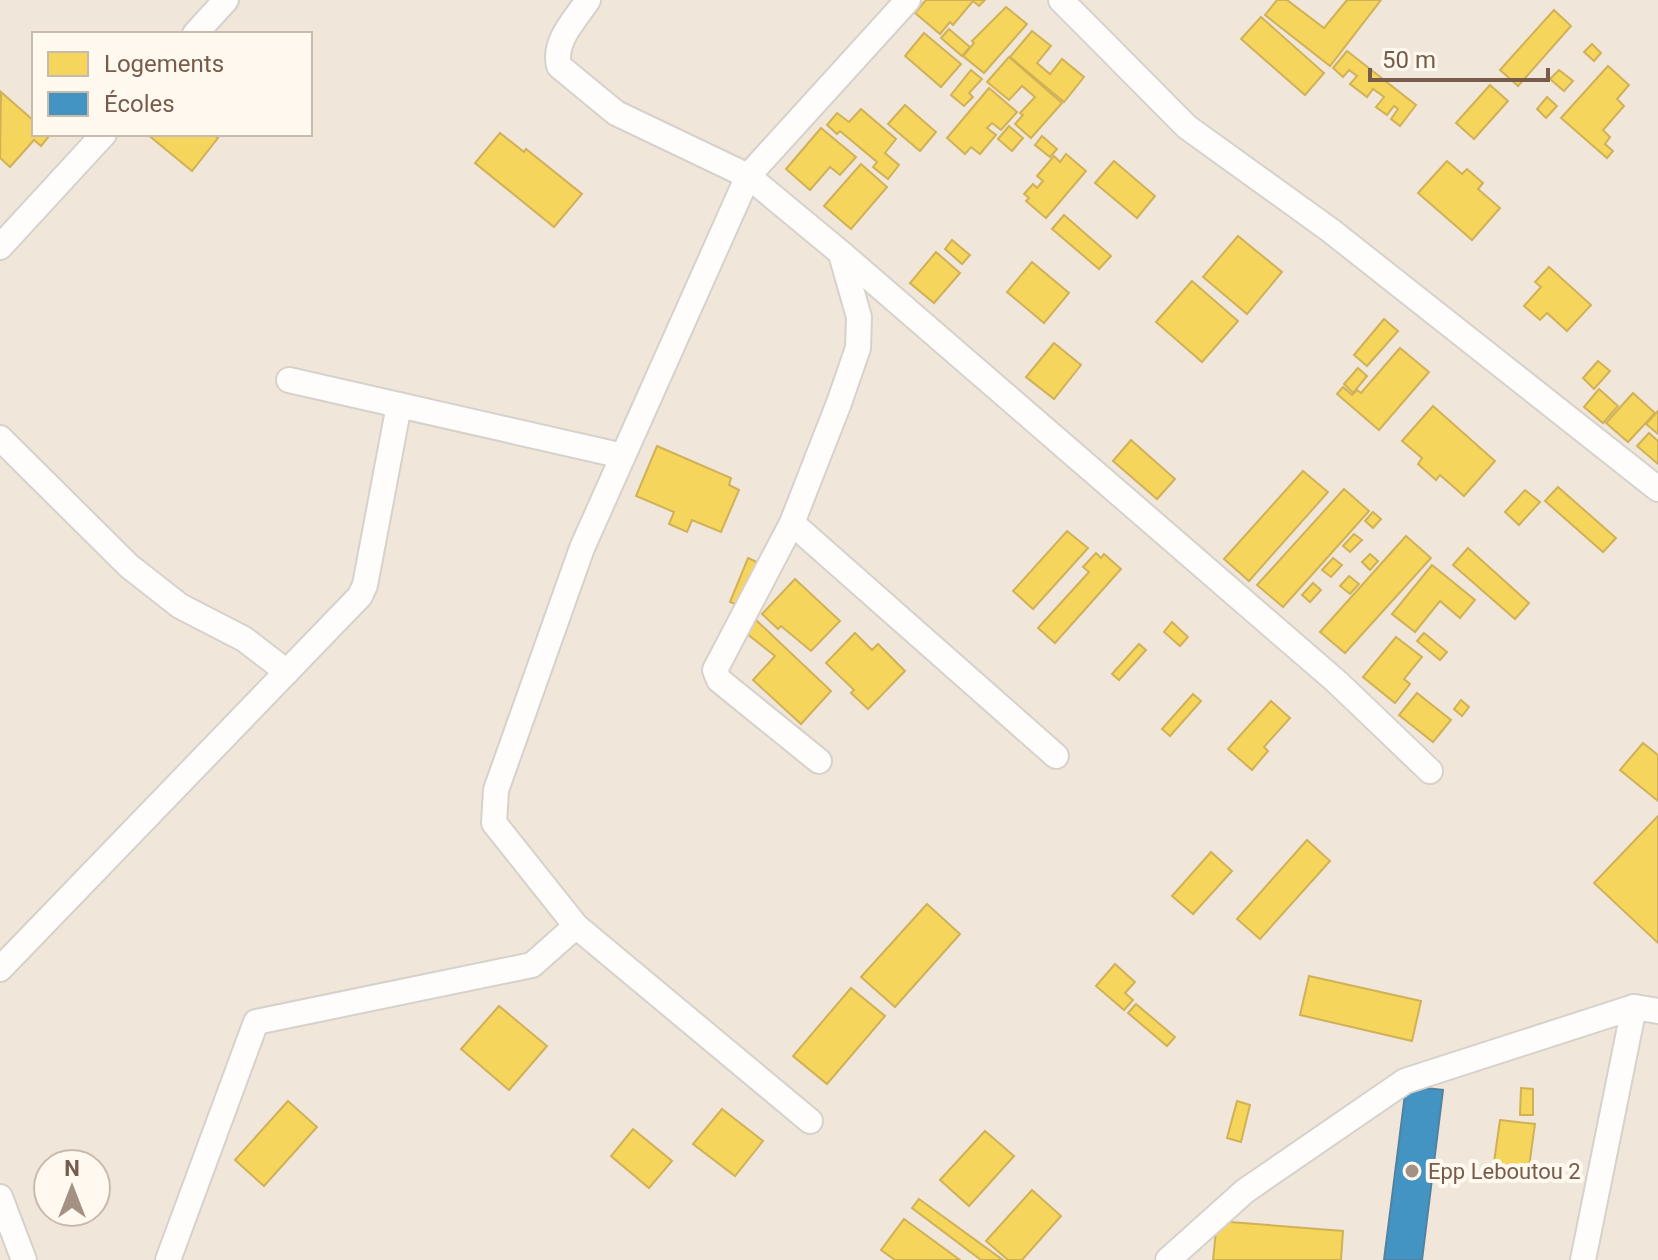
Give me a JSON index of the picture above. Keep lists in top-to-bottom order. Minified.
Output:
{"places":["Epp Leboutou 2"],"legend":["Logements","Écoles"],"scale_bar":"50 m","north":"top"}
